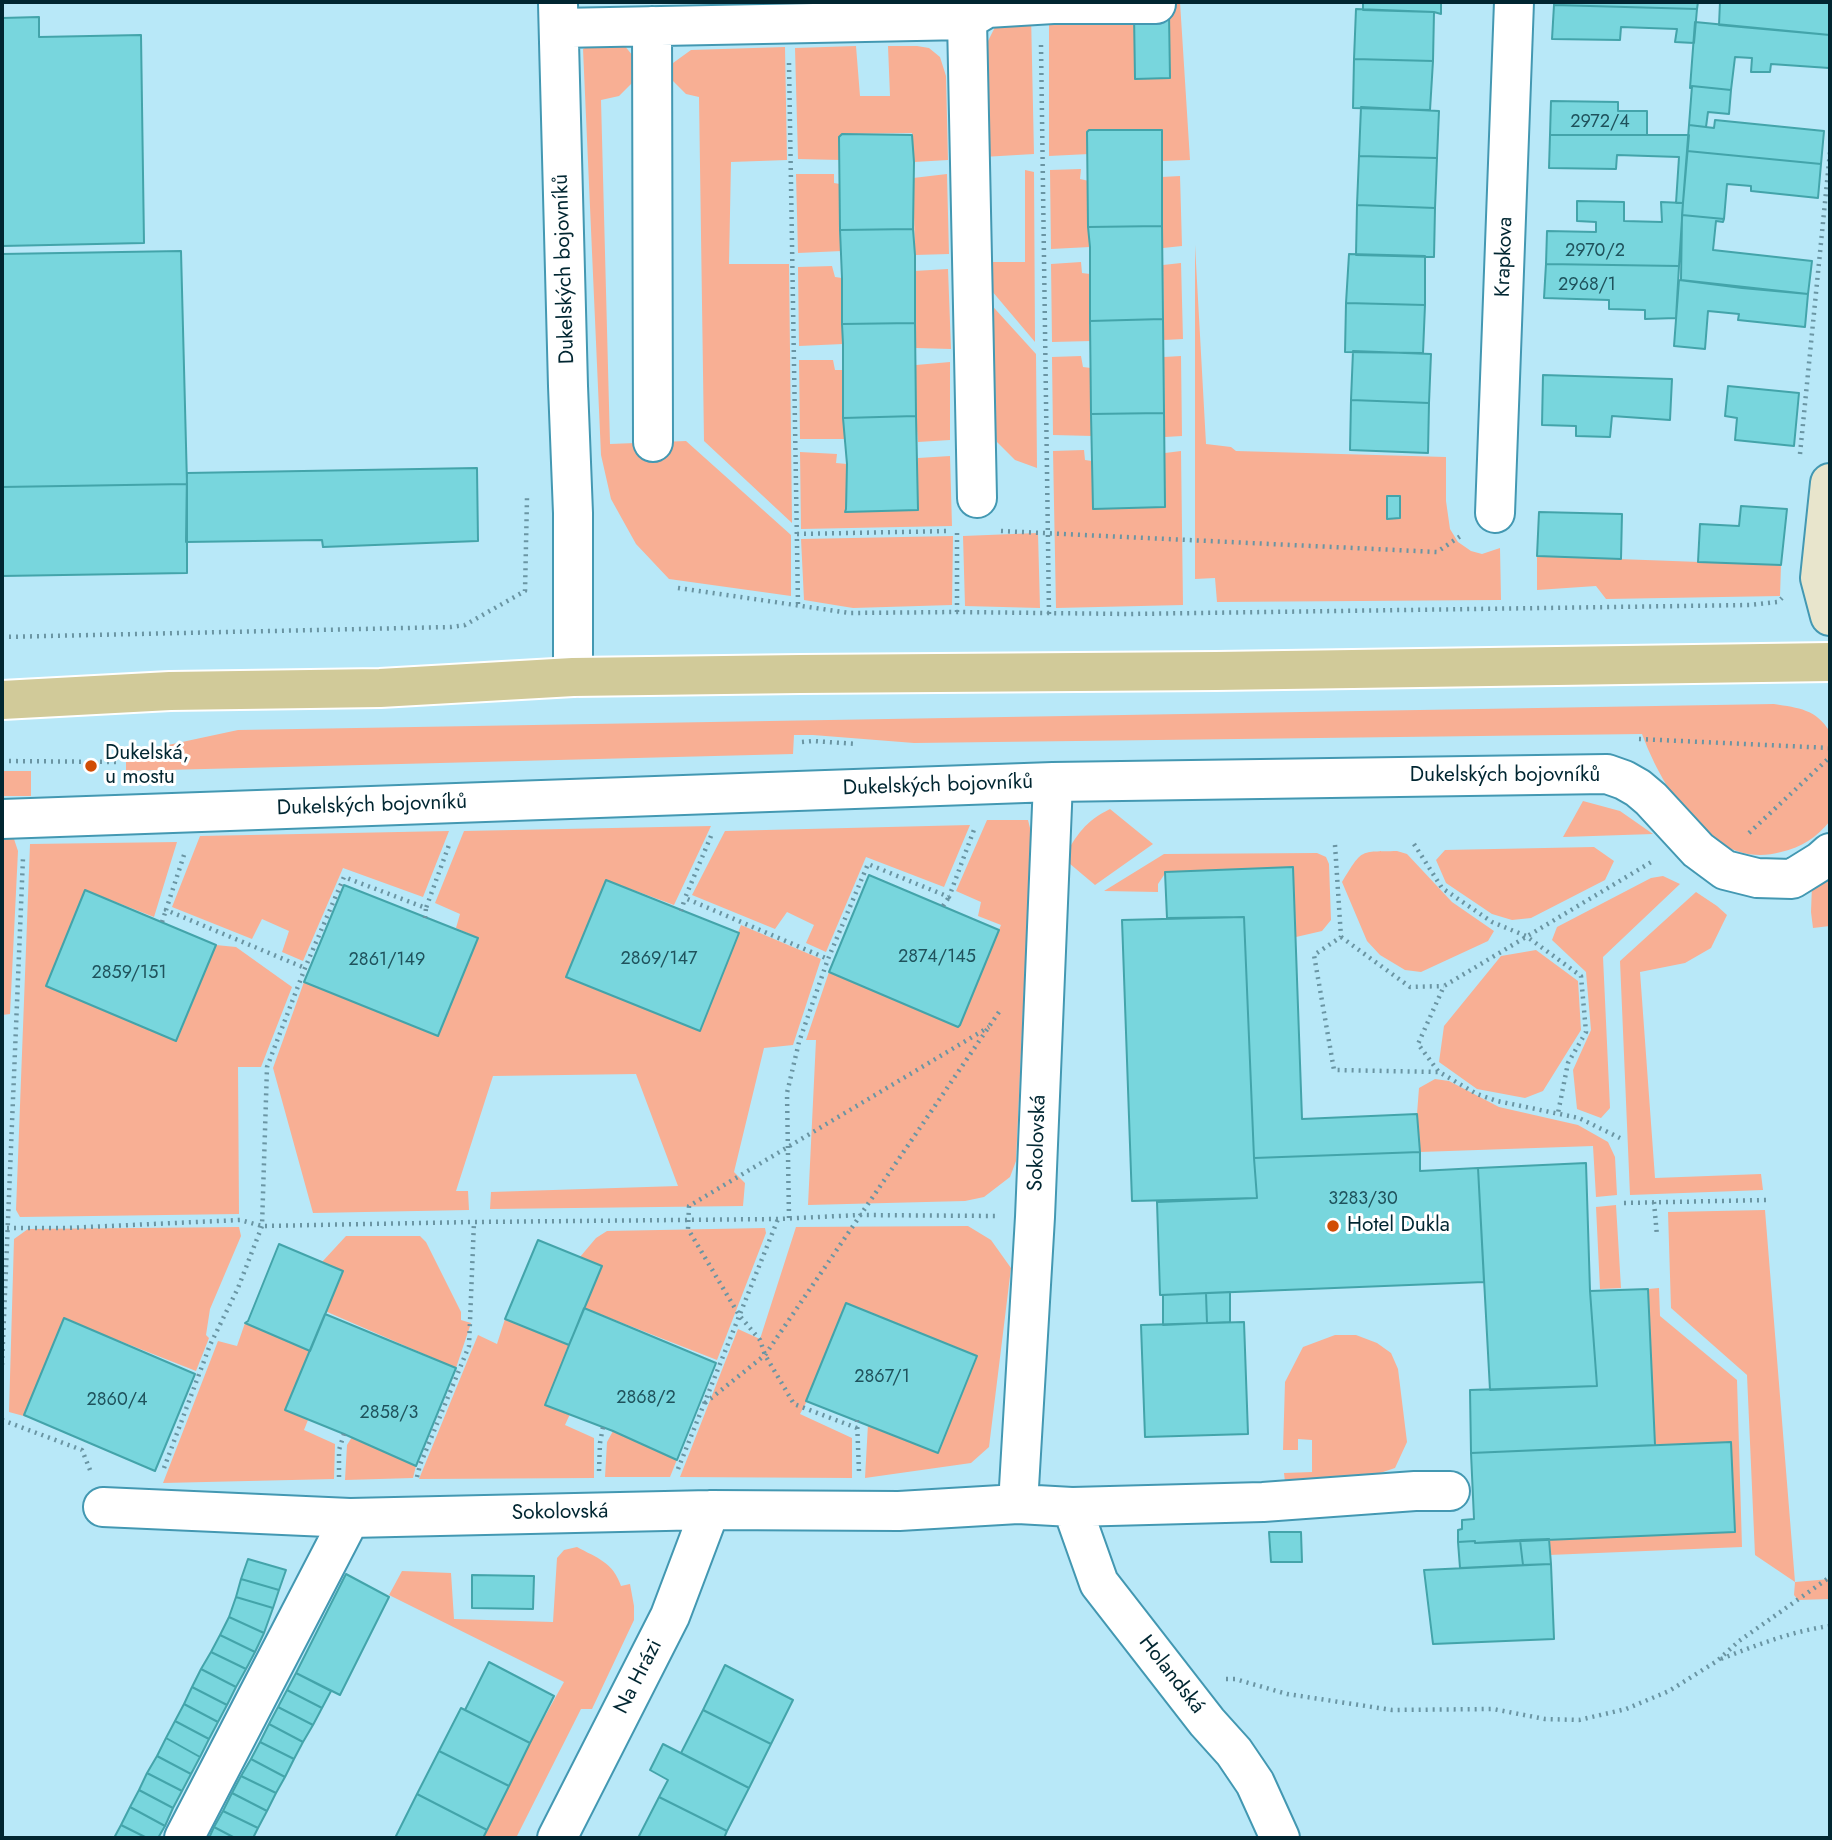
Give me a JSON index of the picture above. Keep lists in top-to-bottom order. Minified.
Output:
{"streets":{"street":["Krapkova","Dukelských bojovníků","Sokolovská","Holandská","Na Hrázi"]},"crossings":[["Dukelských bojovníků","Sokolovská"],["Sokolovská","Holandská"],["Sokolovská","Na Hrázi"]],"places":["Dukelská, u mostu","Hotel Dukla"],"house_numbers":["2972/4","2970/2","2968/1","2874/145","2869/147","2861/149","2859/151","3283/30","2867/1","2868/2","2860/4","2858/3"]}
